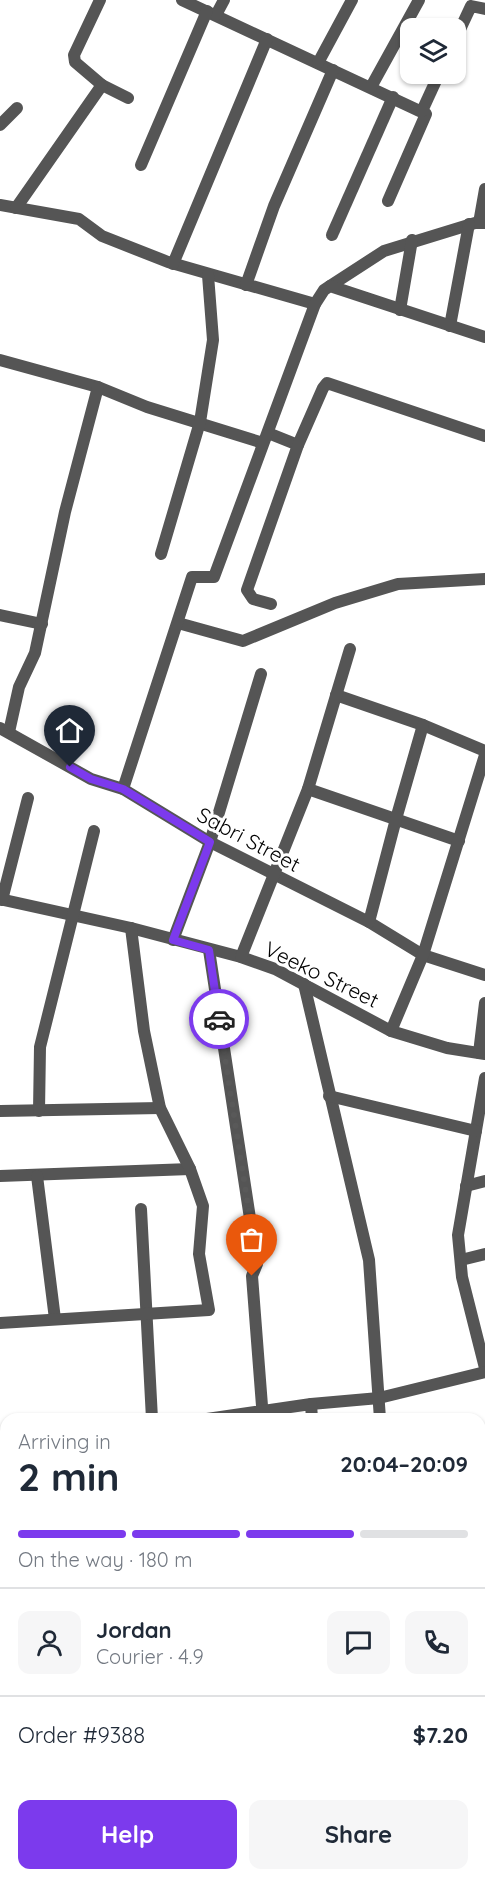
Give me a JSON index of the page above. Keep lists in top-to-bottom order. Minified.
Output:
{"streets":{"street":["Sabri Street","Veeko Street"]},"page":{"heading":["2 min","Arriving in","20:04–20:09"],"panel":["Jordan","Courier · 4.9","Order #9388","$7.20"],"bar":"On the way · 180 m","buttons":["Help","Share"]}}
